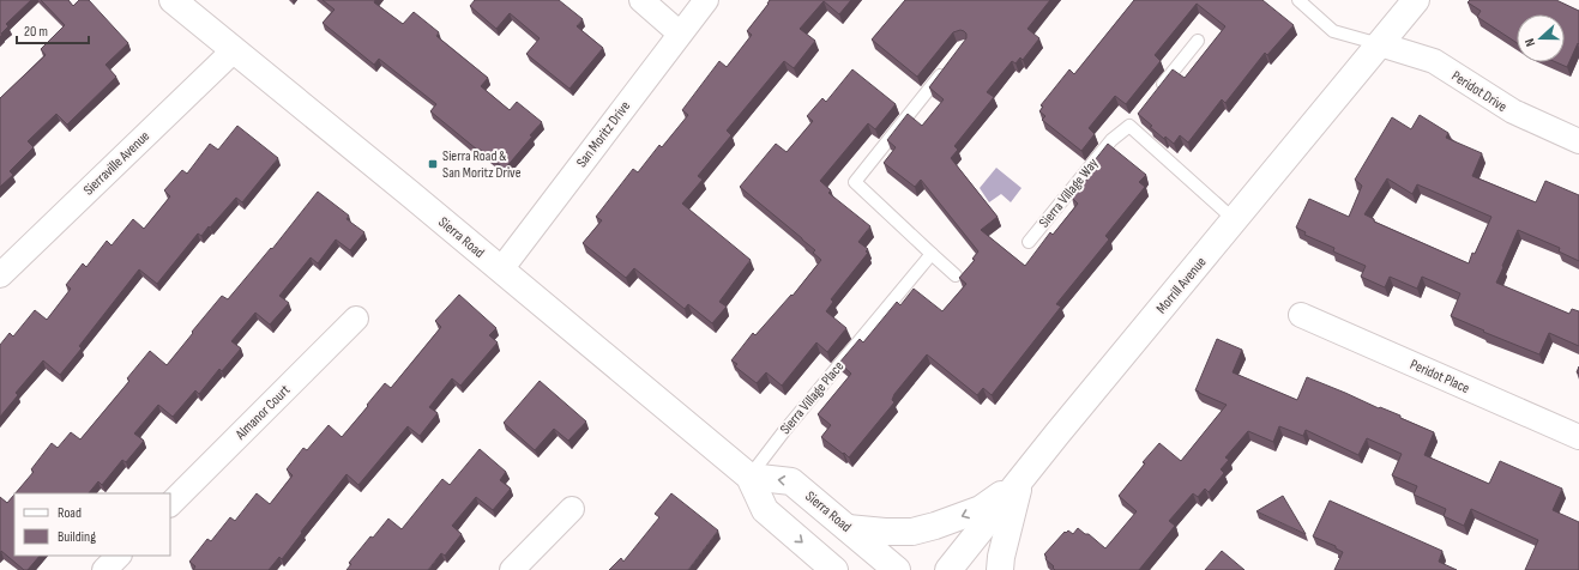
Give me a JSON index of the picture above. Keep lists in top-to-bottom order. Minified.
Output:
{"streets":{"street":["Peridot Drive","San Moritz Drive","Sierraville Avenue","Sierra Road","Morrill Avenue","Peridot Place","Almanor Court"],"lane":["Sierra Village Way","Sierra Village Place"]},"crossings":[["Peridot Drive","Morrill Avenue"],["San Moritz Drive","Sierra Road"],["Sierraville Avenue","Sierra Road"],["Sierra Village Way","Morrill Avenue"],["Sierra Road","Sierra Village Place"]],"places":{"transit":["Sierra Road & San Moritz Drive"]},"legend":["Road","Building"],"scale_bar":"20 m","north":"left"}
